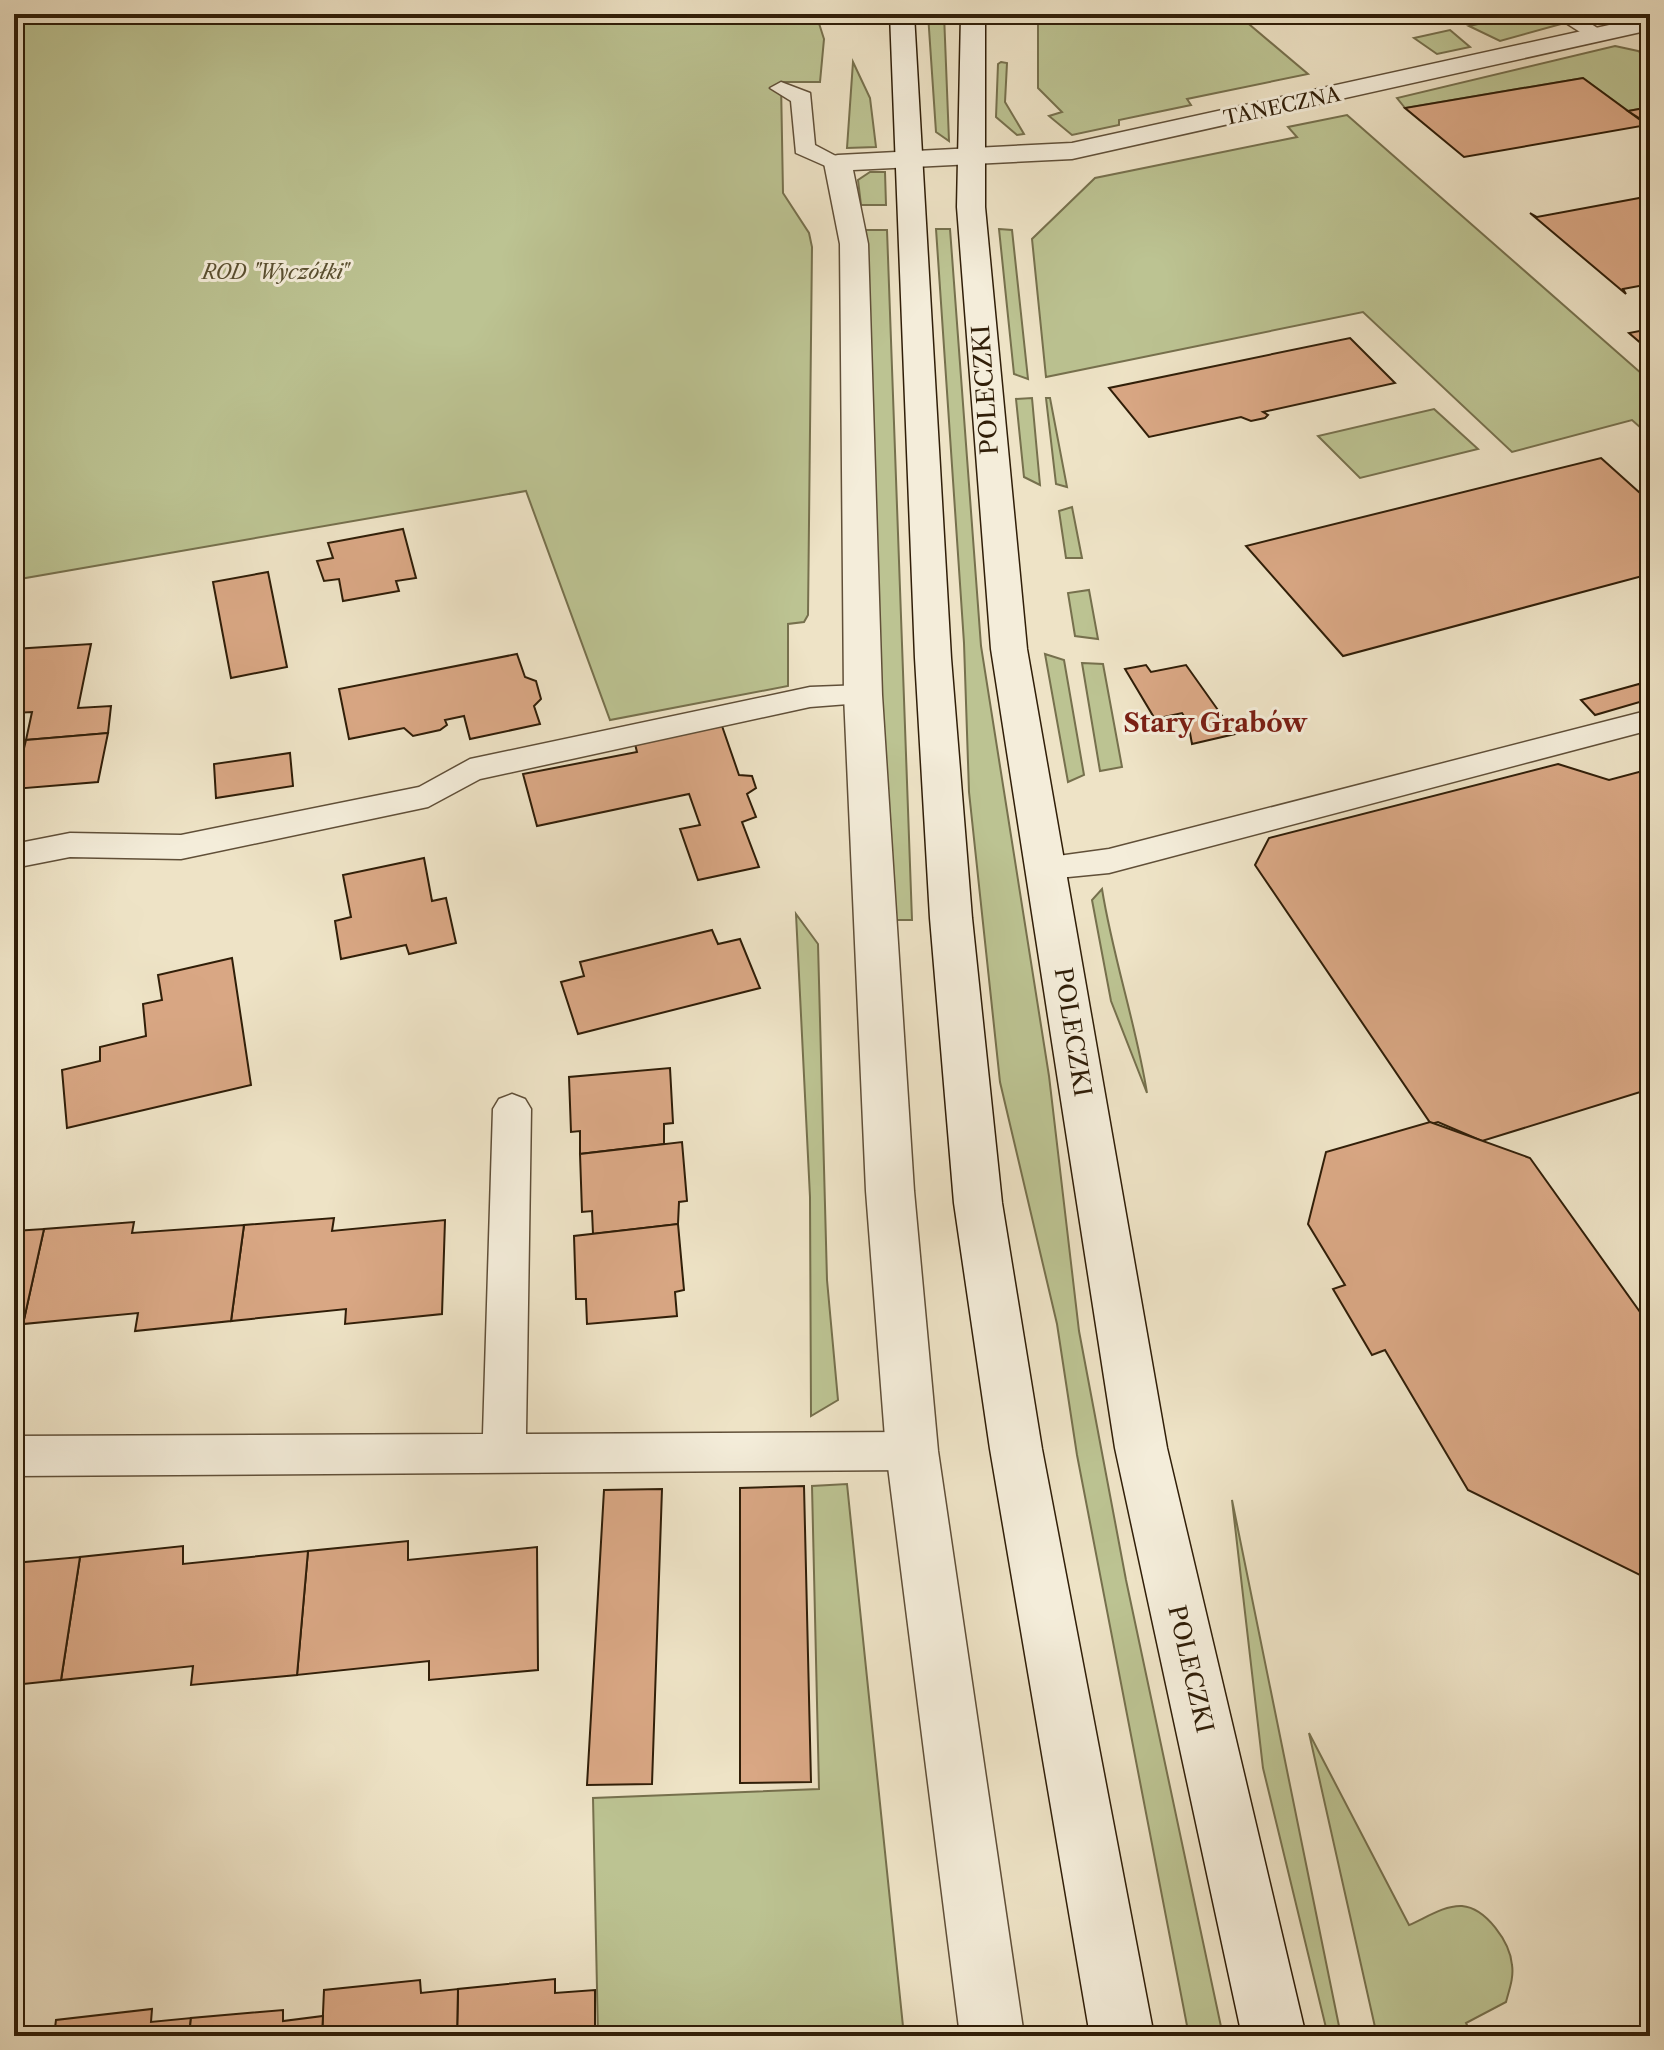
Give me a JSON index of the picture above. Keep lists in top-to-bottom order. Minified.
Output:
{"streets":{"main road":["TANECZNA","POLECZKI"]},"crossings":[["TANECZNA","POLECZKI"]],"districts":["Stary Grabów"],"parks":["ROD \"Wyczółki\""]}
